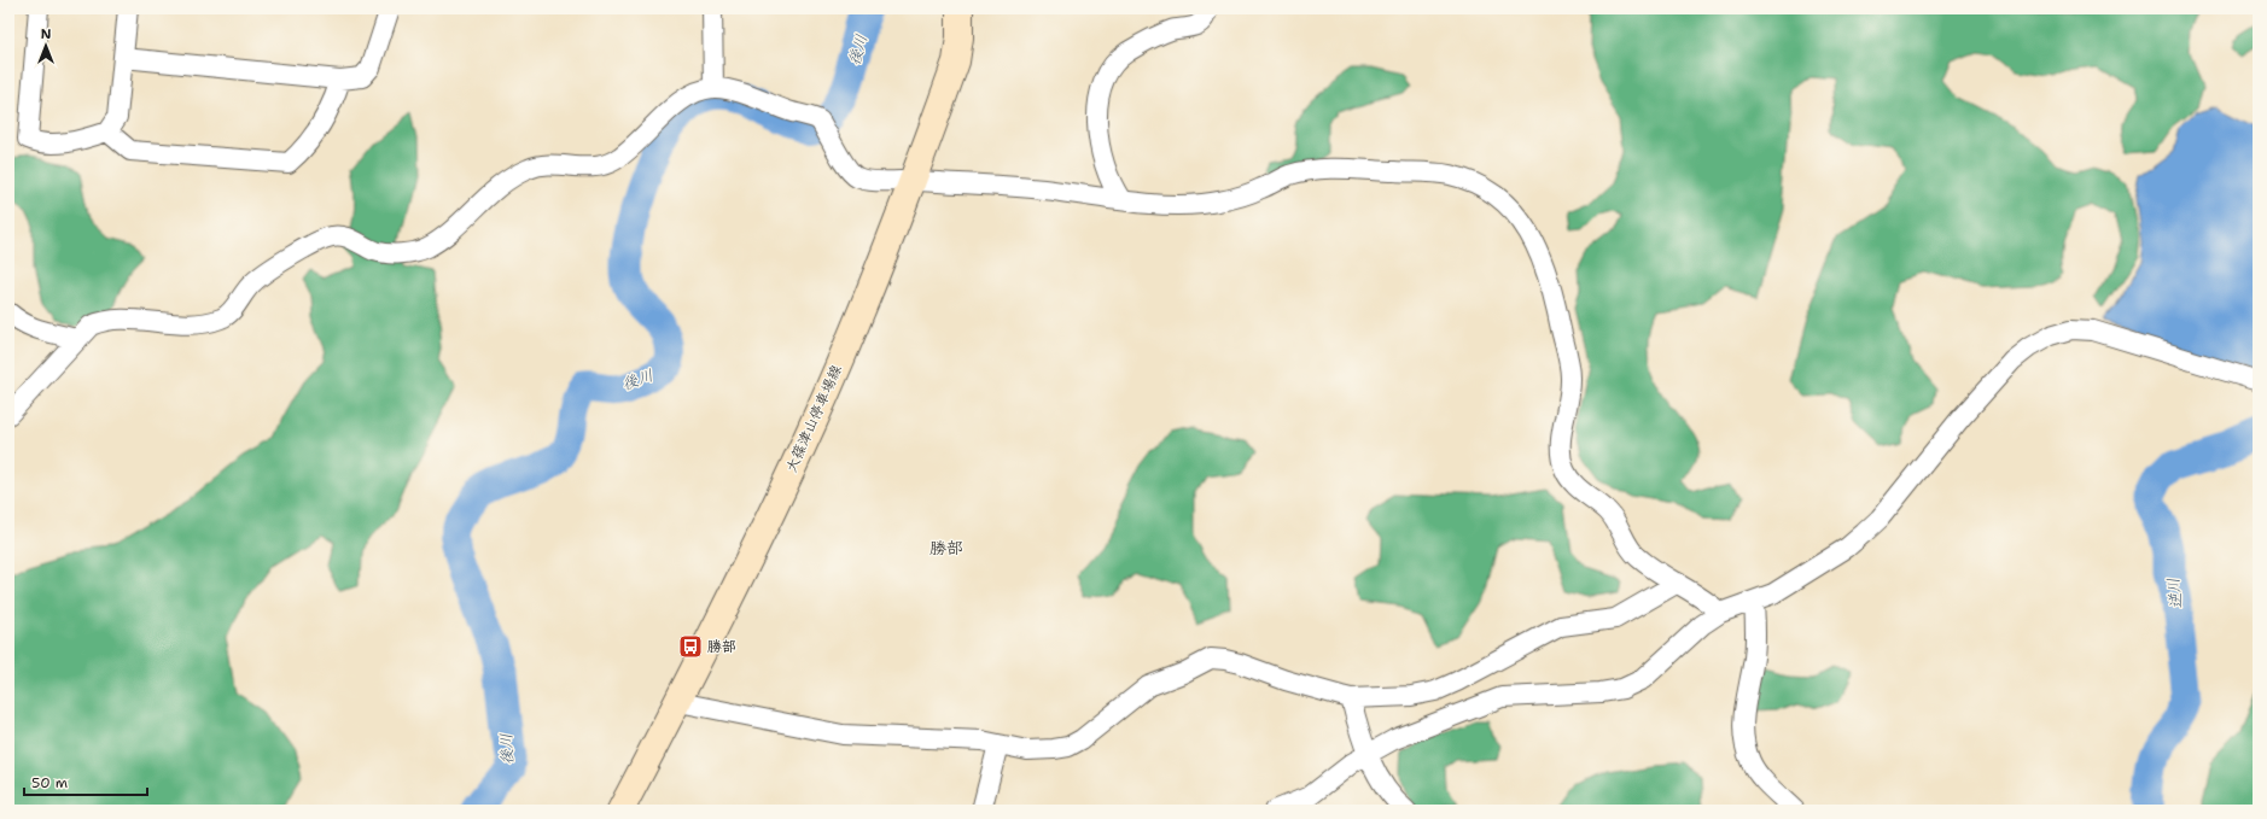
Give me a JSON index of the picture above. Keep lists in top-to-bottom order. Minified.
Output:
{"streets":{"main road":["大篠津山停車場線"]},"districts":["勝部"],"water":["後川","逆川"],"places":{"bus stop":["勝部"]},"scale_bar":"50 m","north":"top"}
